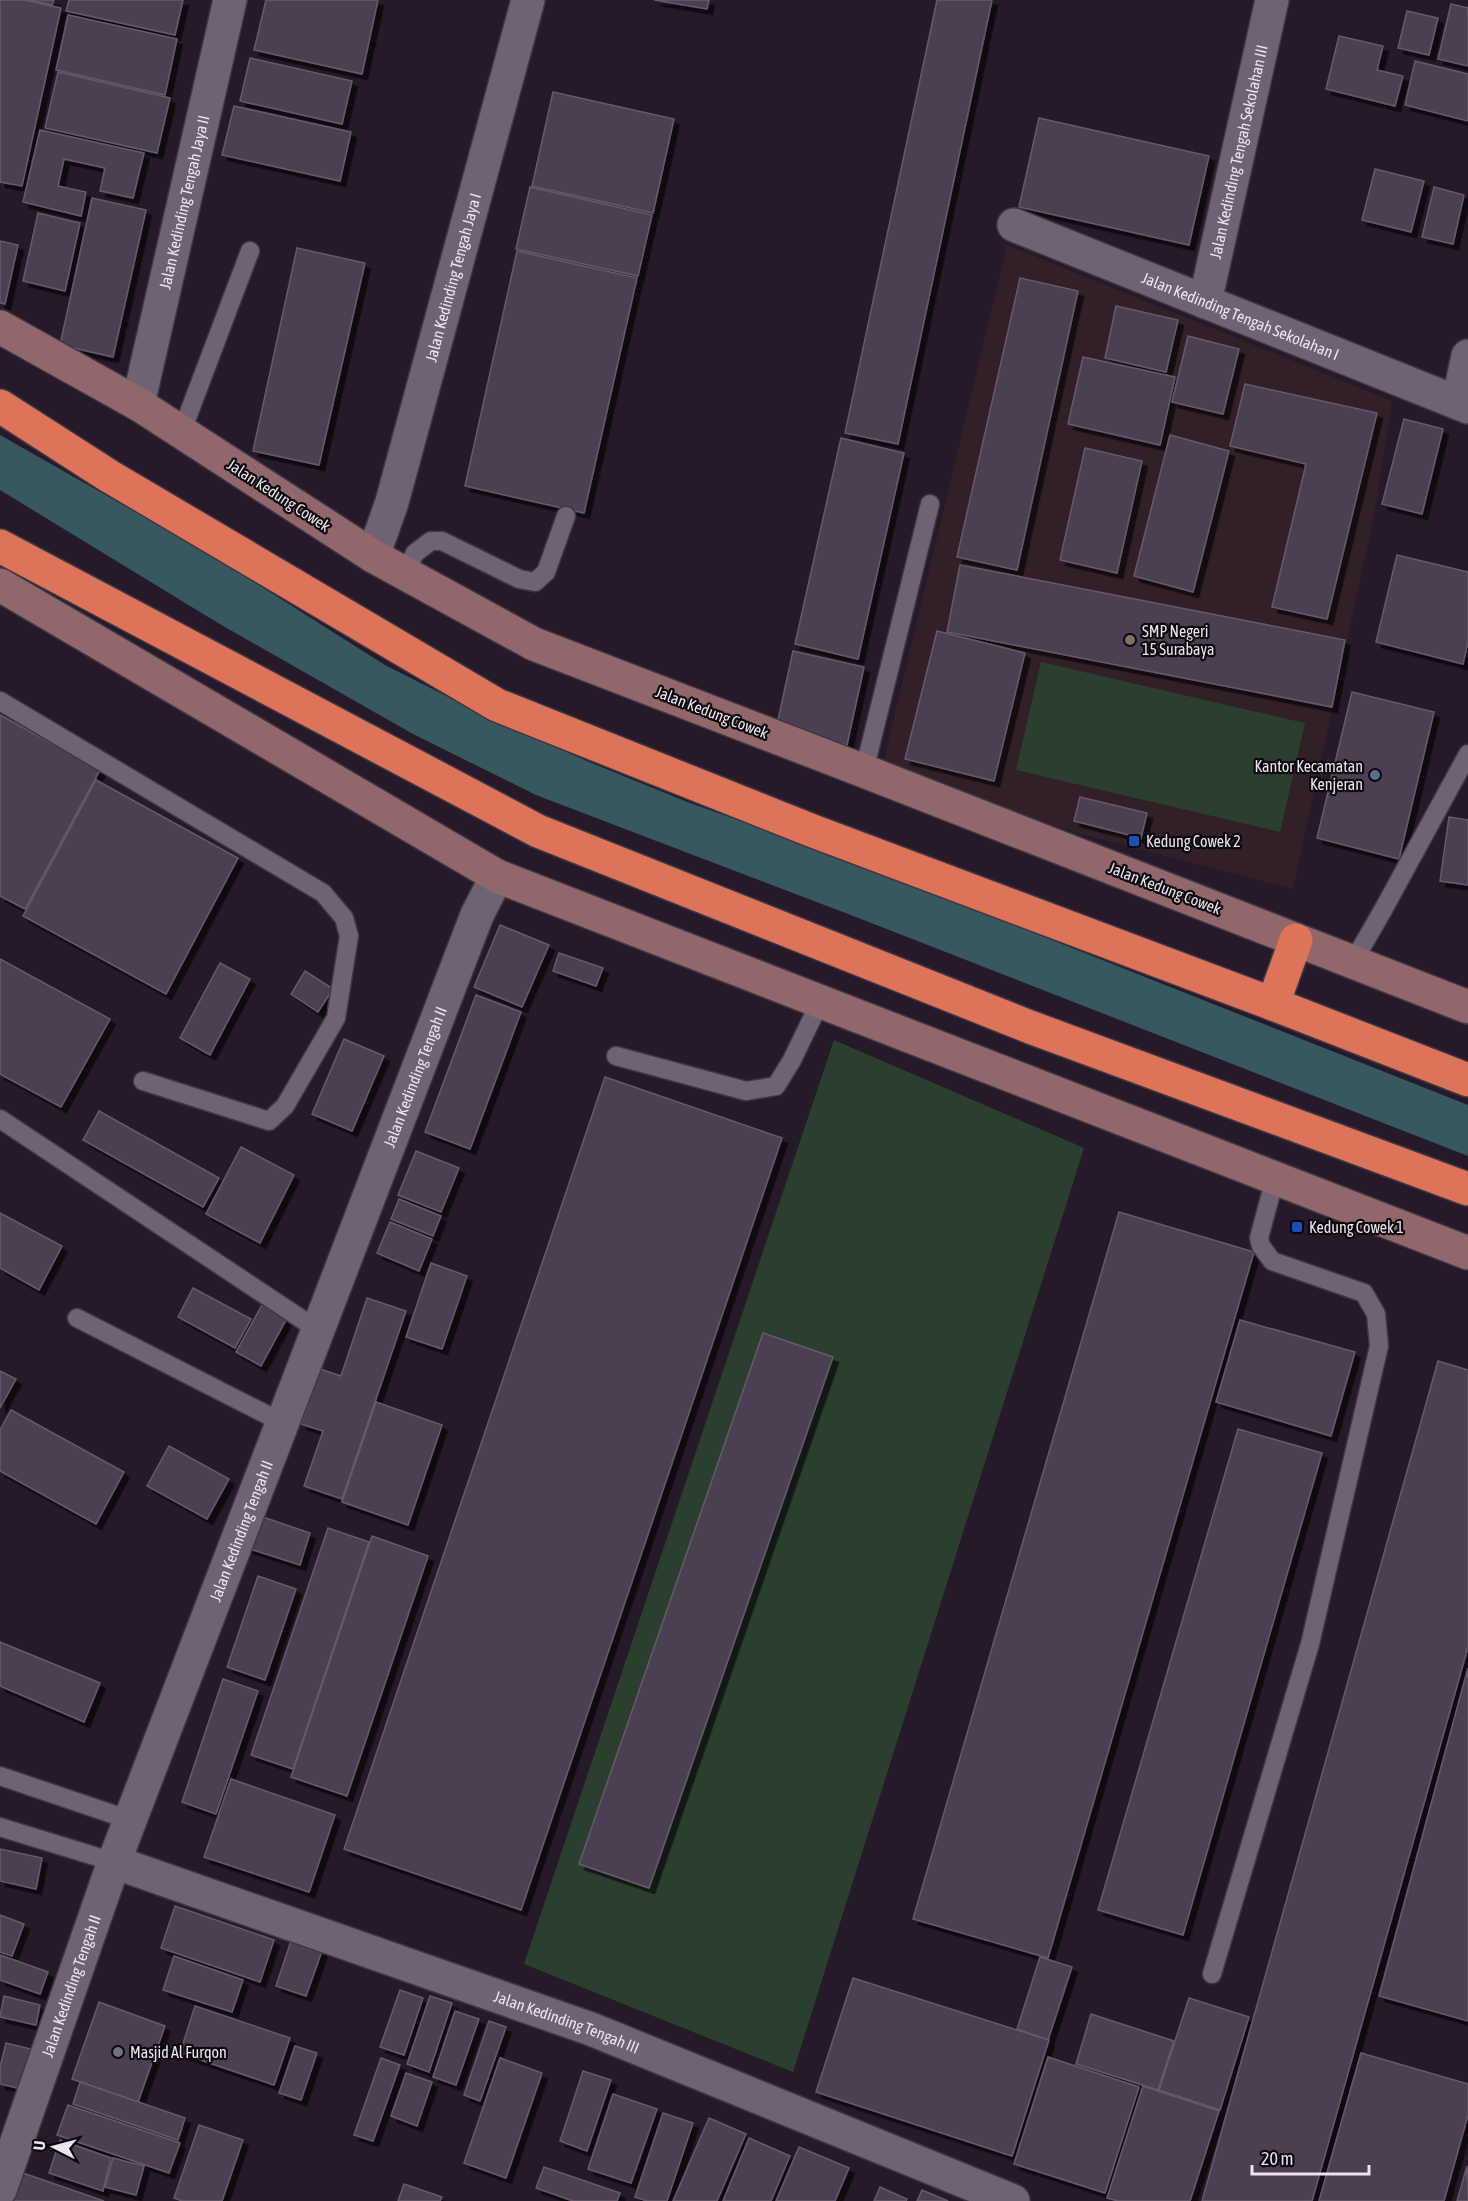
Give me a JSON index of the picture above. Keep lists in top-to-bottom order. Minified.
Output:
{"streets":{"main road":["Jalan Kedung Cowek"],"street":["Jalan Kedinding Tengah Sekolahan III","Jalan Kedinding Tengah Jaya II","Jalan Kedinding Tengah Jaya I","Jalan Kedinding Tengah Sekolahan I","Jalan Kedinding Tengah II","Jalan Kedinding Tengah III"]},"crossings":[["Jalan Kedinding Tengah Sekolahan III","Jalan Kedinding Tengah Sekolahan I"],["Jalan Kedinding Tengah Jaya II","Jalan Kedung Cowek"],["Jalan Kedinding Tengah Jaya I","Jalan Kedung Cowek"],["Jalan Kedinding Tengah II","Jalan Kedinding Tengah III"]],"places":{"other":["SMP Negeri 15 Surabaya","Kantor Kecamatan Kenjeran","Masjid Al Furqon"],"transit":["Kedung Cowek 2","Kedung Cowek 1"]},"scale_bar":"20 m","north":"left"}
